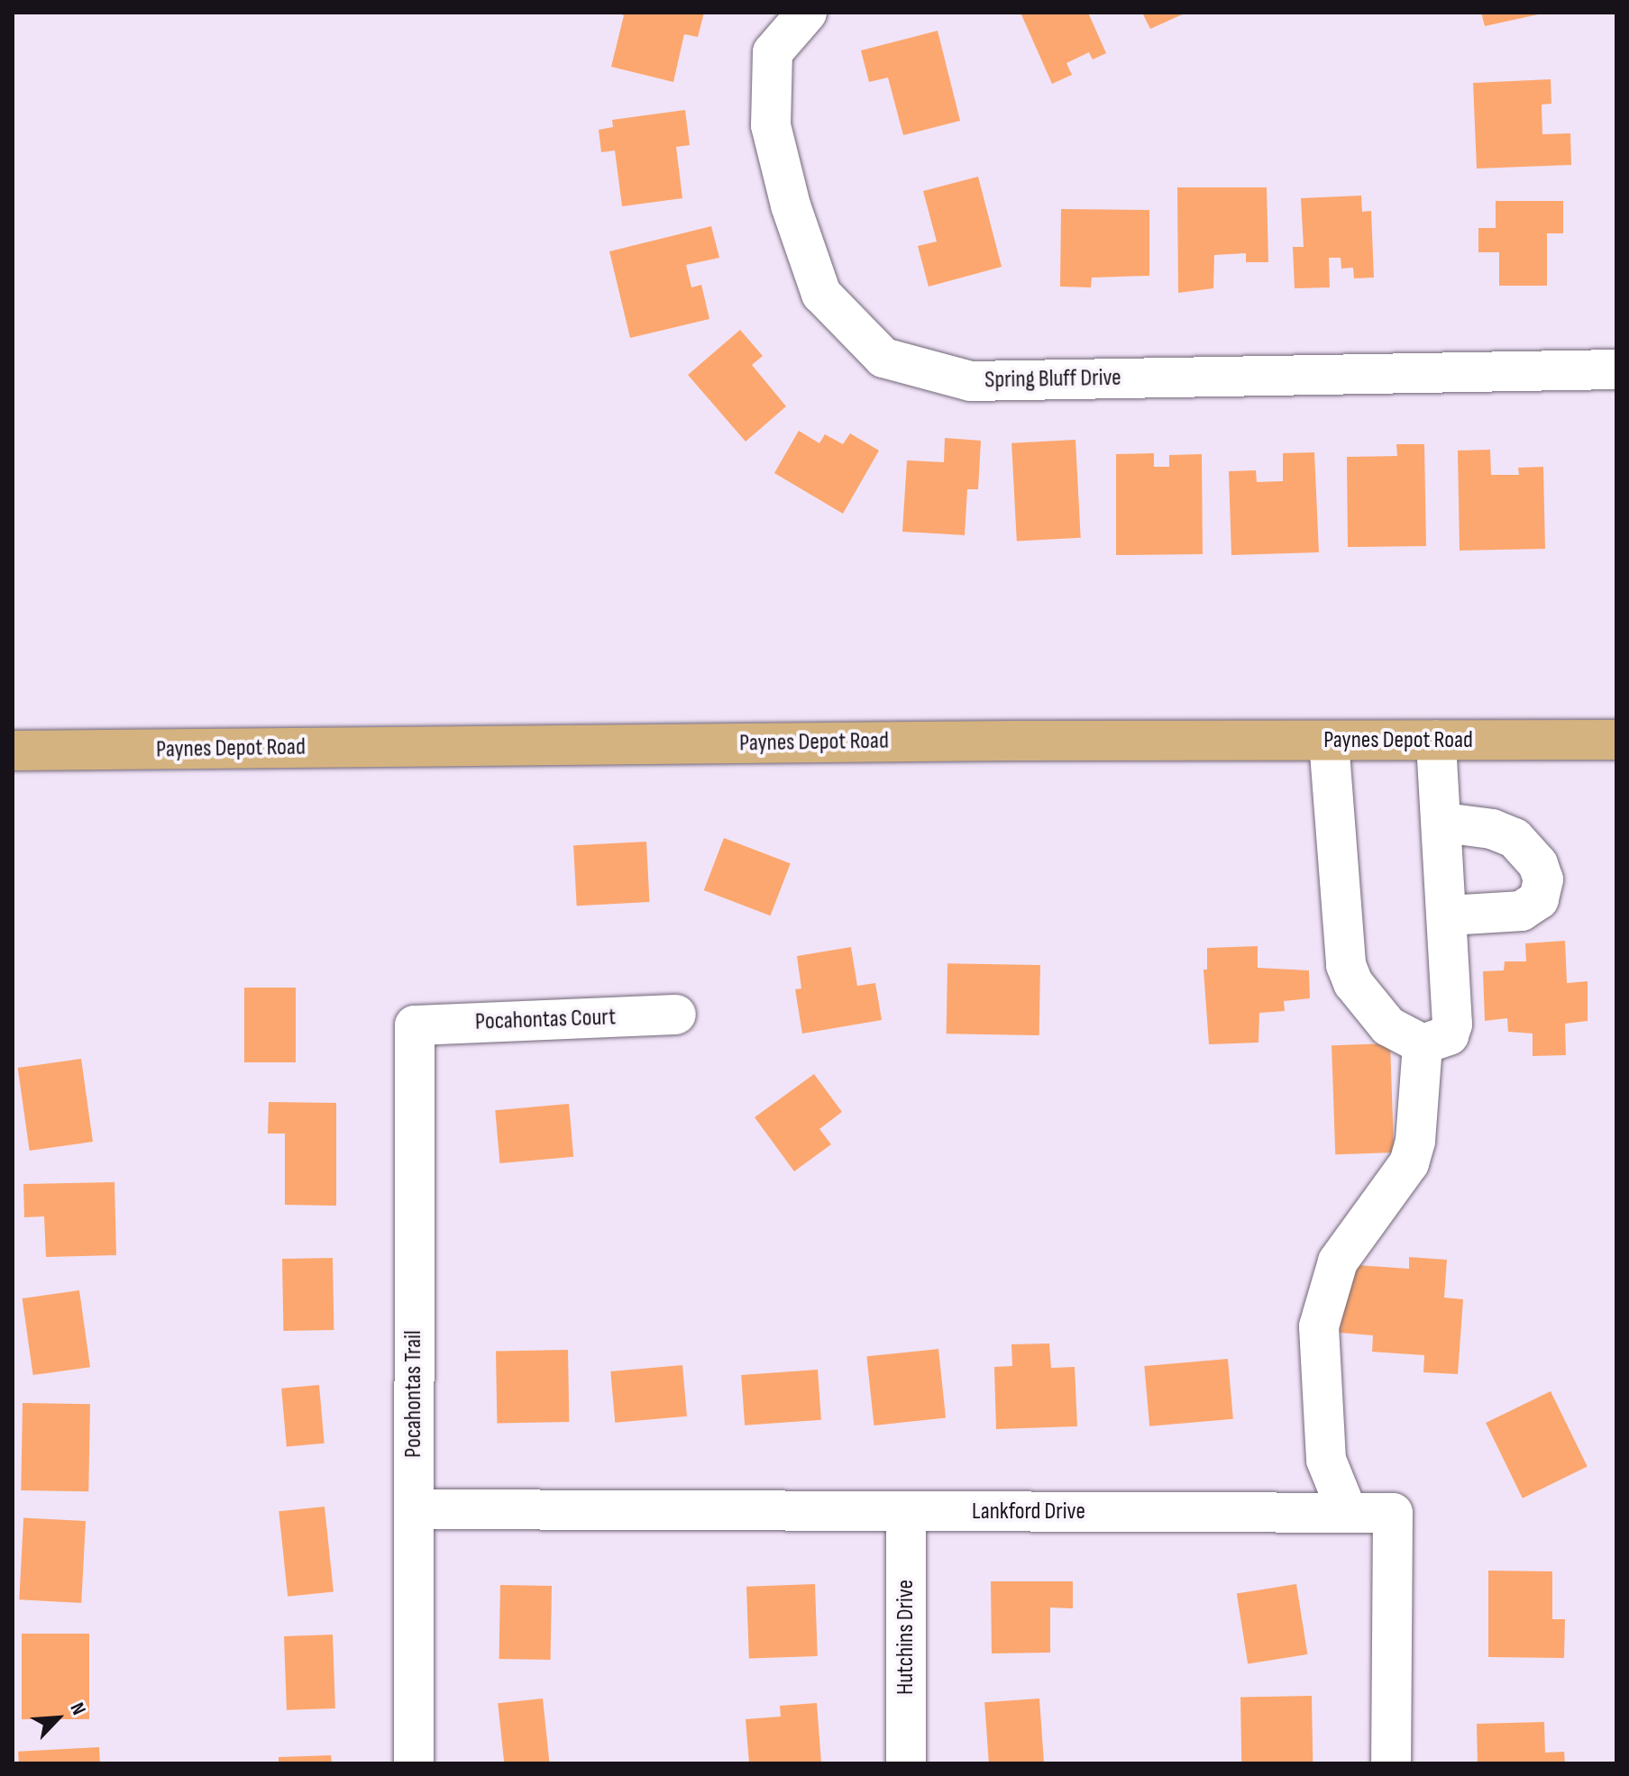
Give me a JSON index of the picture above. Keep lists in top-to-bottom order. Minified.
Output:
{"streets":{"main road":["Paynes Depot Road"],"street":["Spring Bluff Drive","Pocahontas Court","Pocahontas Trail","Lankford Drive","Hutchins Drive"]},"crossings":[["Pocahontas Court","Pocahontas Trail"],["Pocahontas Trail","Lankford Drive"],["Lankford Drive","Hutchins Drive"]],"north":"top right"}
